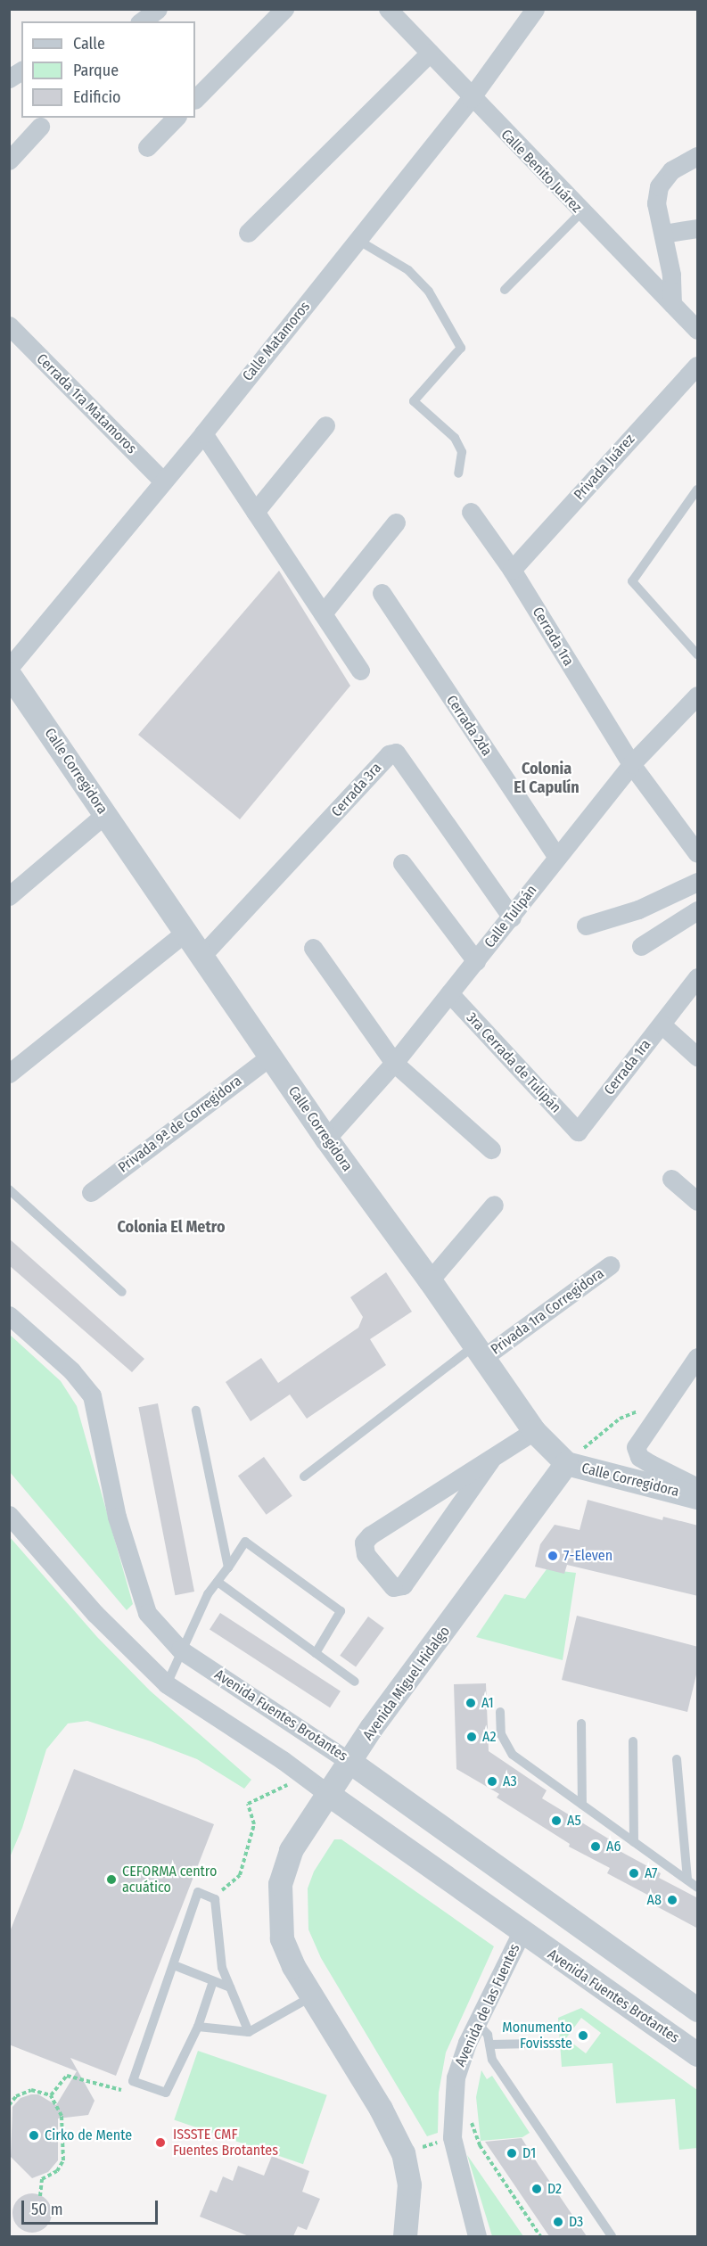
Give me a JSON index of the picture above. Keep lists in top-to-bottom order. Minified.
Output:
{"streets":{"street":["Calle Benito Juárez","Calle Matamoros","Cerrada 1ra Matamoros","Privada Juárez","Cerrada 1ra","Cerrada 2da","Calle Corregidora","Cerrada 3ra","Calle Tulipán","3ra Cerrada de Tulipán","Privada 9ª de Corregidora","Privada 1ra Corregidora","Avenida Miguel Hidalgo","Avenida Fuentes Brotantes","Avenida de las Fuentes"]},"crossings":[["Calle Benito Juárez","Calle Matamoros"],["Calle Matamoros","Cerrada 1ra Matamoros"],["Privada Juárez","Cerrada 1ra"],["Cerrada 1ra","Calle Tulipán"],["Cerrada 1ra","3ra Cerrada de Tulipán"],["Cerrada 2da","Calle Tulipán"],["Calle Corregidora","Cerrada 3ra"],["Calle Corregidora","Calle Tulipán"],["Calle Corregidora","Privada 9ª de Corregidora"],["Calle Corregidora","Privada 1ra Corregidora"],["Calle Corregidora","Avenida Miguel Hidalgo"],["Cerrada 3ra","Calle Tulipán"],["Calle Tulipán","3ra Cerrada de Tulipán"],["Avenida Miguel Hidalgo","Avenida Fuentes Brotantes"],["Avenida Fuentes Brotantes","Avenida de las Fuentes"]],"districts":["Colonia El Capulín","Colonia El Metro"],"places":["7-Eleven","A1","A2","A3","A5","A6","A7","CEFORMA centro acuático","A8","Monumento Fovissste","Cirko de Mente","ISSSTE CMF Fuentes Brotantes","D1","D2","D3"],"legend":["Calle","Parque","Edificio"],"scale_bar":"50 m"}
